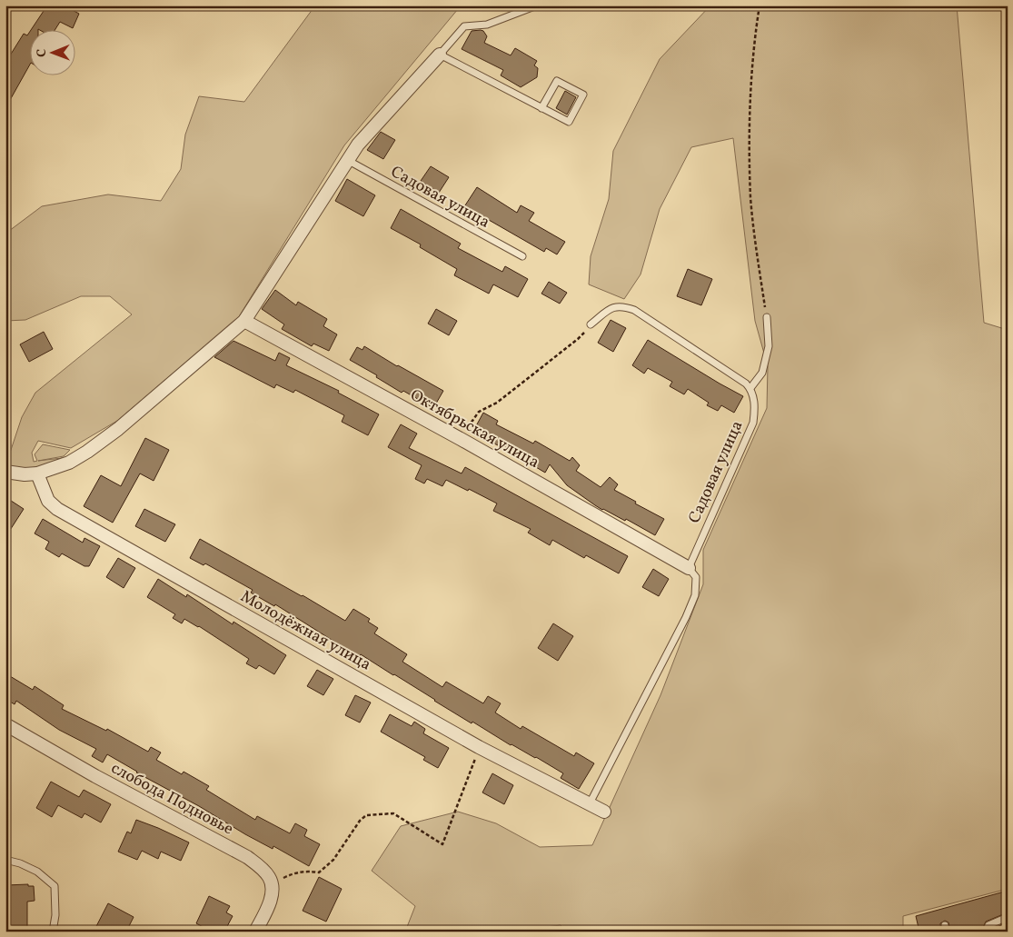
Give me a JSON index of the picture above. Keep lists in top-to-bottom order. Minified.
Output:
{"streets":{"street":["Октябрьская улица","Молодёжная улица","слобода Подновье"],"lane":["Садовая улица"]},"crossings":[["Садовая улица","Октябрьская улица"]],"north":"left"}
